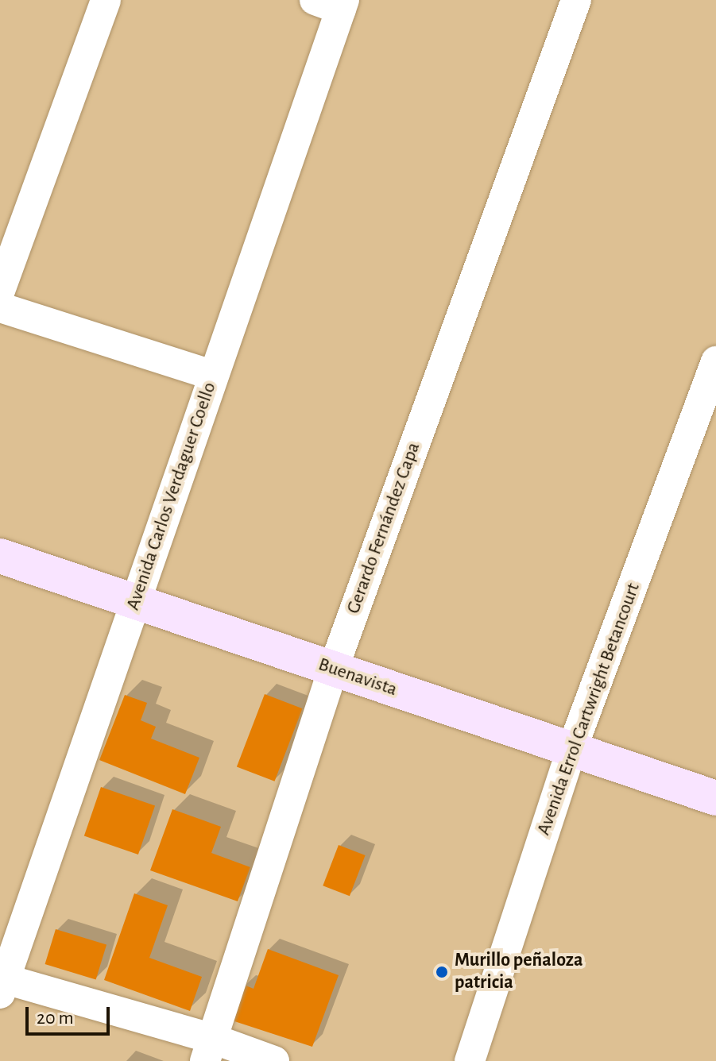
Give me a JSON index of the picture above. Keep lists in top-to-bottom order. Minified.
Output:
{"streets":{"street":["Avenida Carlos Verdaguer Coello","Gerardo Fernández Capa","Buenavista","Avenida Errol Cartwright Betancourt"]},"crossings":[["Avenida Carlos Verdaguer Coello","Buenavista"],["Gerardo Fernández Capa","Buenavista"],["Buenavista","Avenida Errol Cartwright Betancourt"]],"places":["Murillo peñaloza patricia"],"scale_bar":"20 m"}
